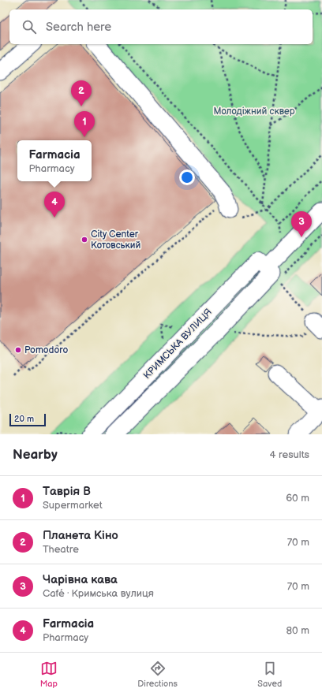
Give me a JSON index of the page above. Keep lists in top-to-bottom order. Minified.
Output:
{"streets":{"street":["КРИМСЬКА ВУЛИЦЯ"]},"parks":["Молодіжний сквер"],"places":["City Center Котовський","Pomodoro"],"scale_bar":"20 m","page":{"search":"Search here","pins":["2","1","4","3"],"popup":["Farmacia","Pharmacy"],"scale":"20 m","heading":["Nearby","4 results"],"list":[{"mark":"1","name":"Таврія В","note":"Supermarket","value":"60 m"},{"mark":"2","name":"Планета Кіно","note":"Theatre","value":"70 m"},{"mark":"3","name":"Чарівна кава","note":"Café · Кримська вулиця","value":"70 m"},{"mark":"4","name":"Farmacia","note":"Pharmacy","value":"80 m"}],"nav":["Map","Directions","Saved"]}}
